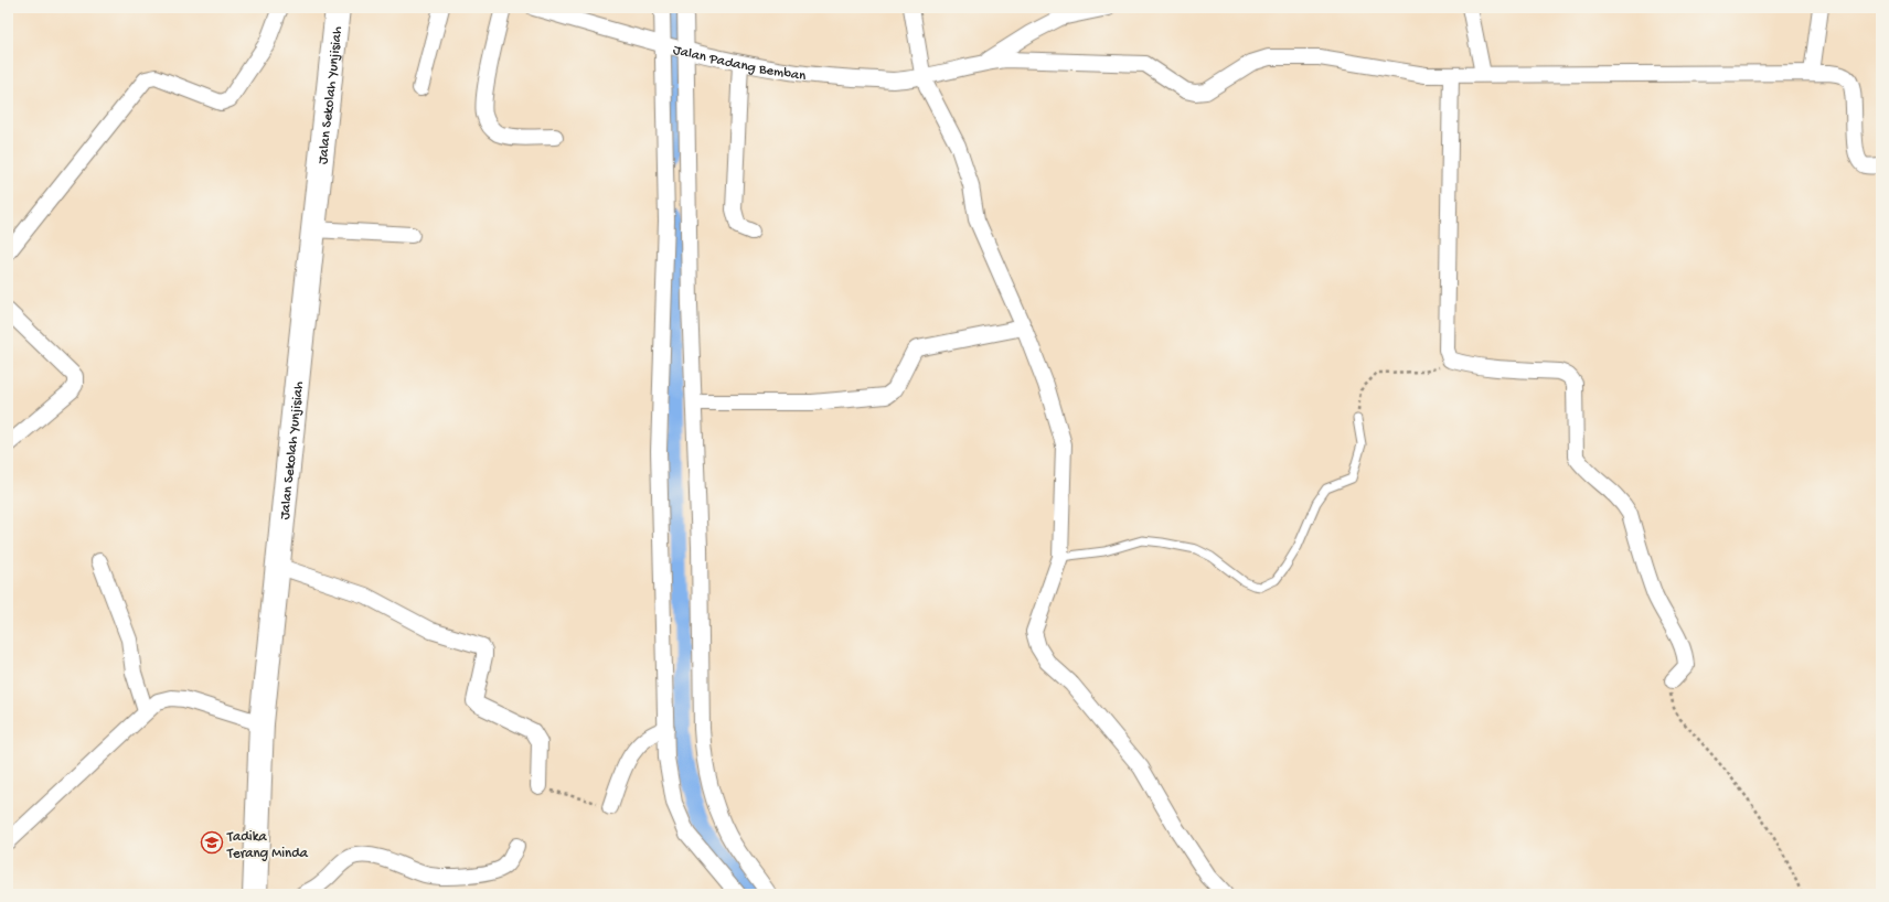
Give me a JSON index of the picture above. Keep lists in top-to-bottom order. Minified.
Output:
{"streets":{"main road":["Jalan Sekolah Yunjisiah"],"street":["Jalan Padang Bemban"]},"places":{"school or university":["Tadika Terang Minda"]}}
